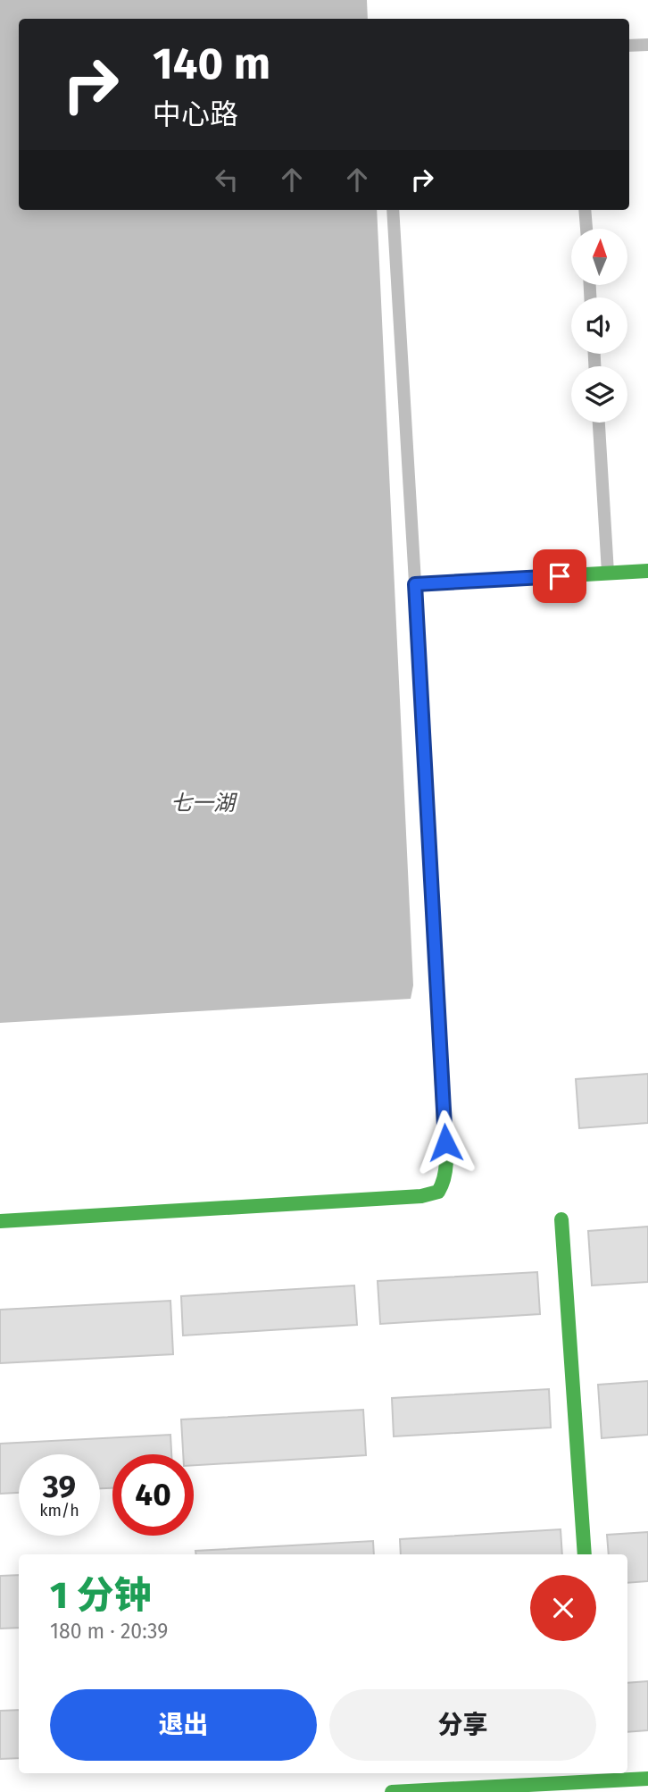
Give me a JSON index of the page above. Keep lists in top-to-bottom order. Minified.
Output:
{"water":["七一湖"],"north":"top","page":{"turn":["140 m","中心路"],"speed":"39 km/h","limit":"40","heading":["1 分钟","180 m · 20:39"],"buttons":["退出","分享"]}}
